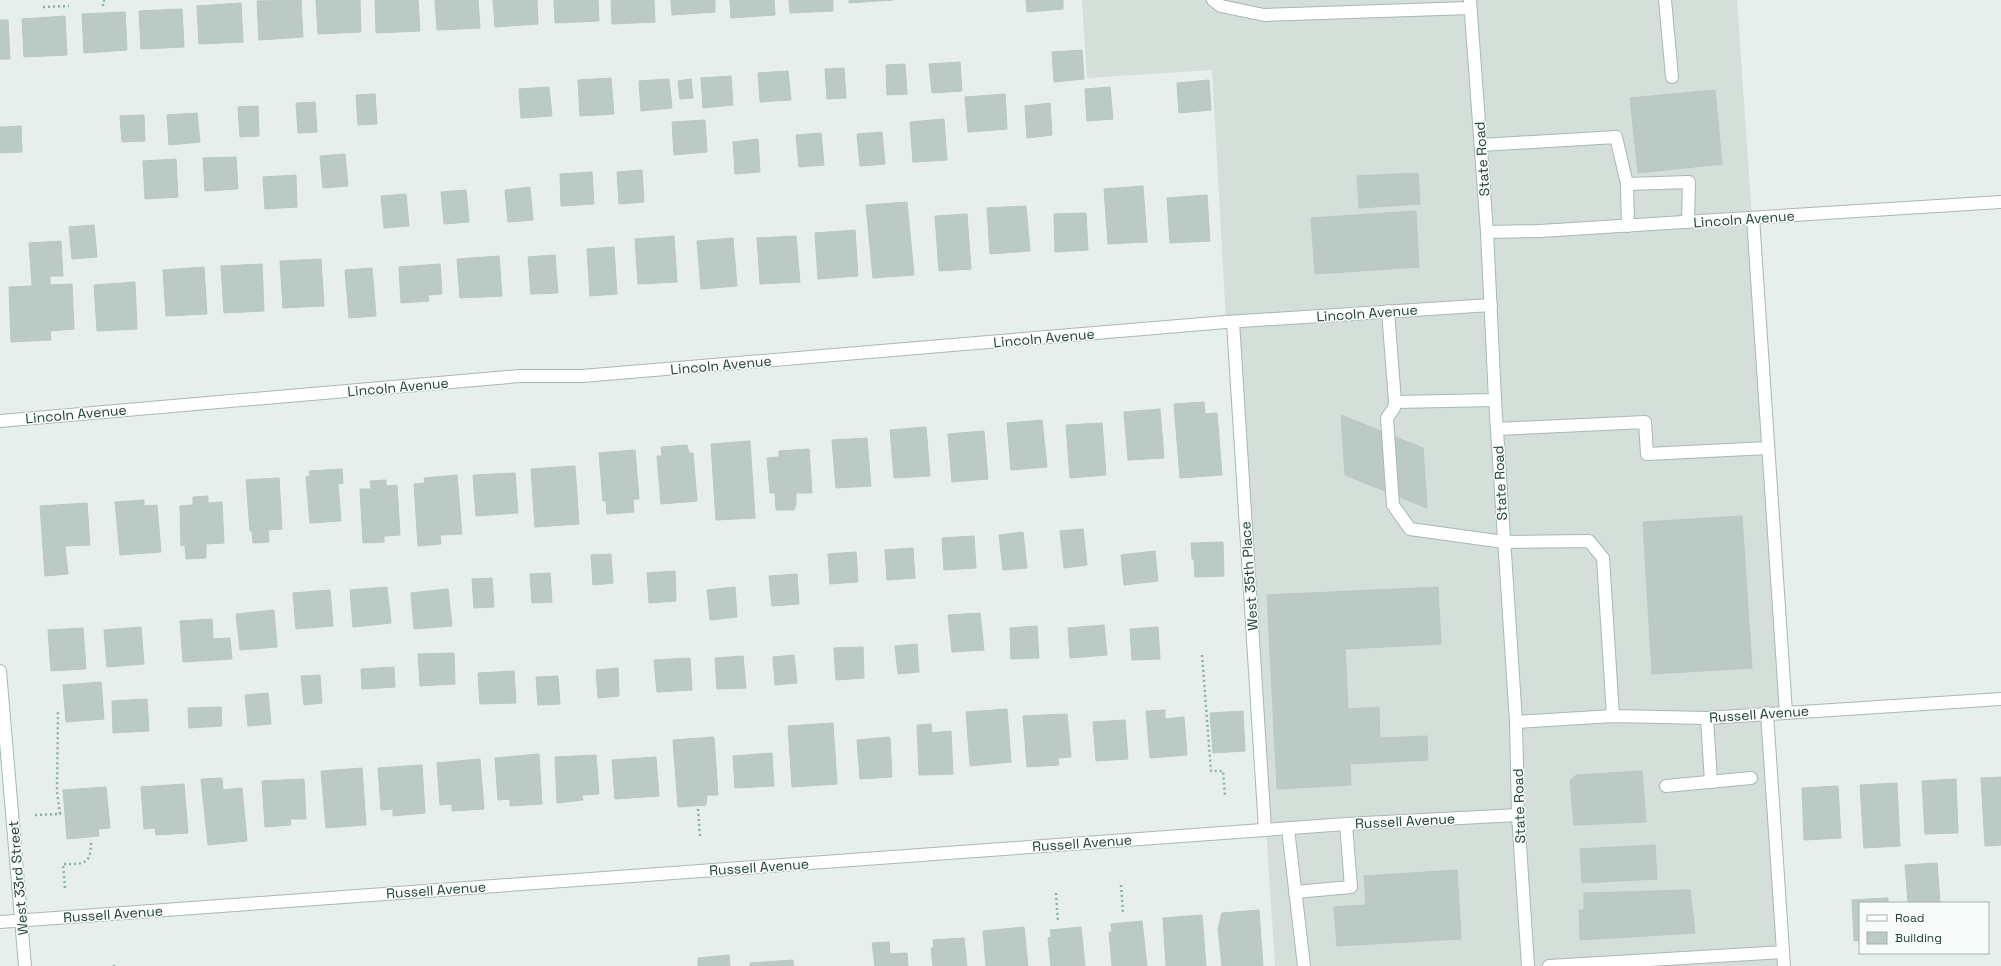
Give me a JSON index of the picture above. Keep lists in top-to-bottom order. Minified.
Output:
{"streets":{"street":["State Road","Lincoln Avenue","West 35th Place","Russell Avenue","West 33rd Street"]},"crossings":[["State Road","Lincoln Avenue"],["State Road","Russell Avenue"],["Lincoln Avenue","West 35th Place"],["West 35th Place","Russell Avenue"],["Russell Avenue","West 33rd Street"]],"legend":["Road","Building"]}
